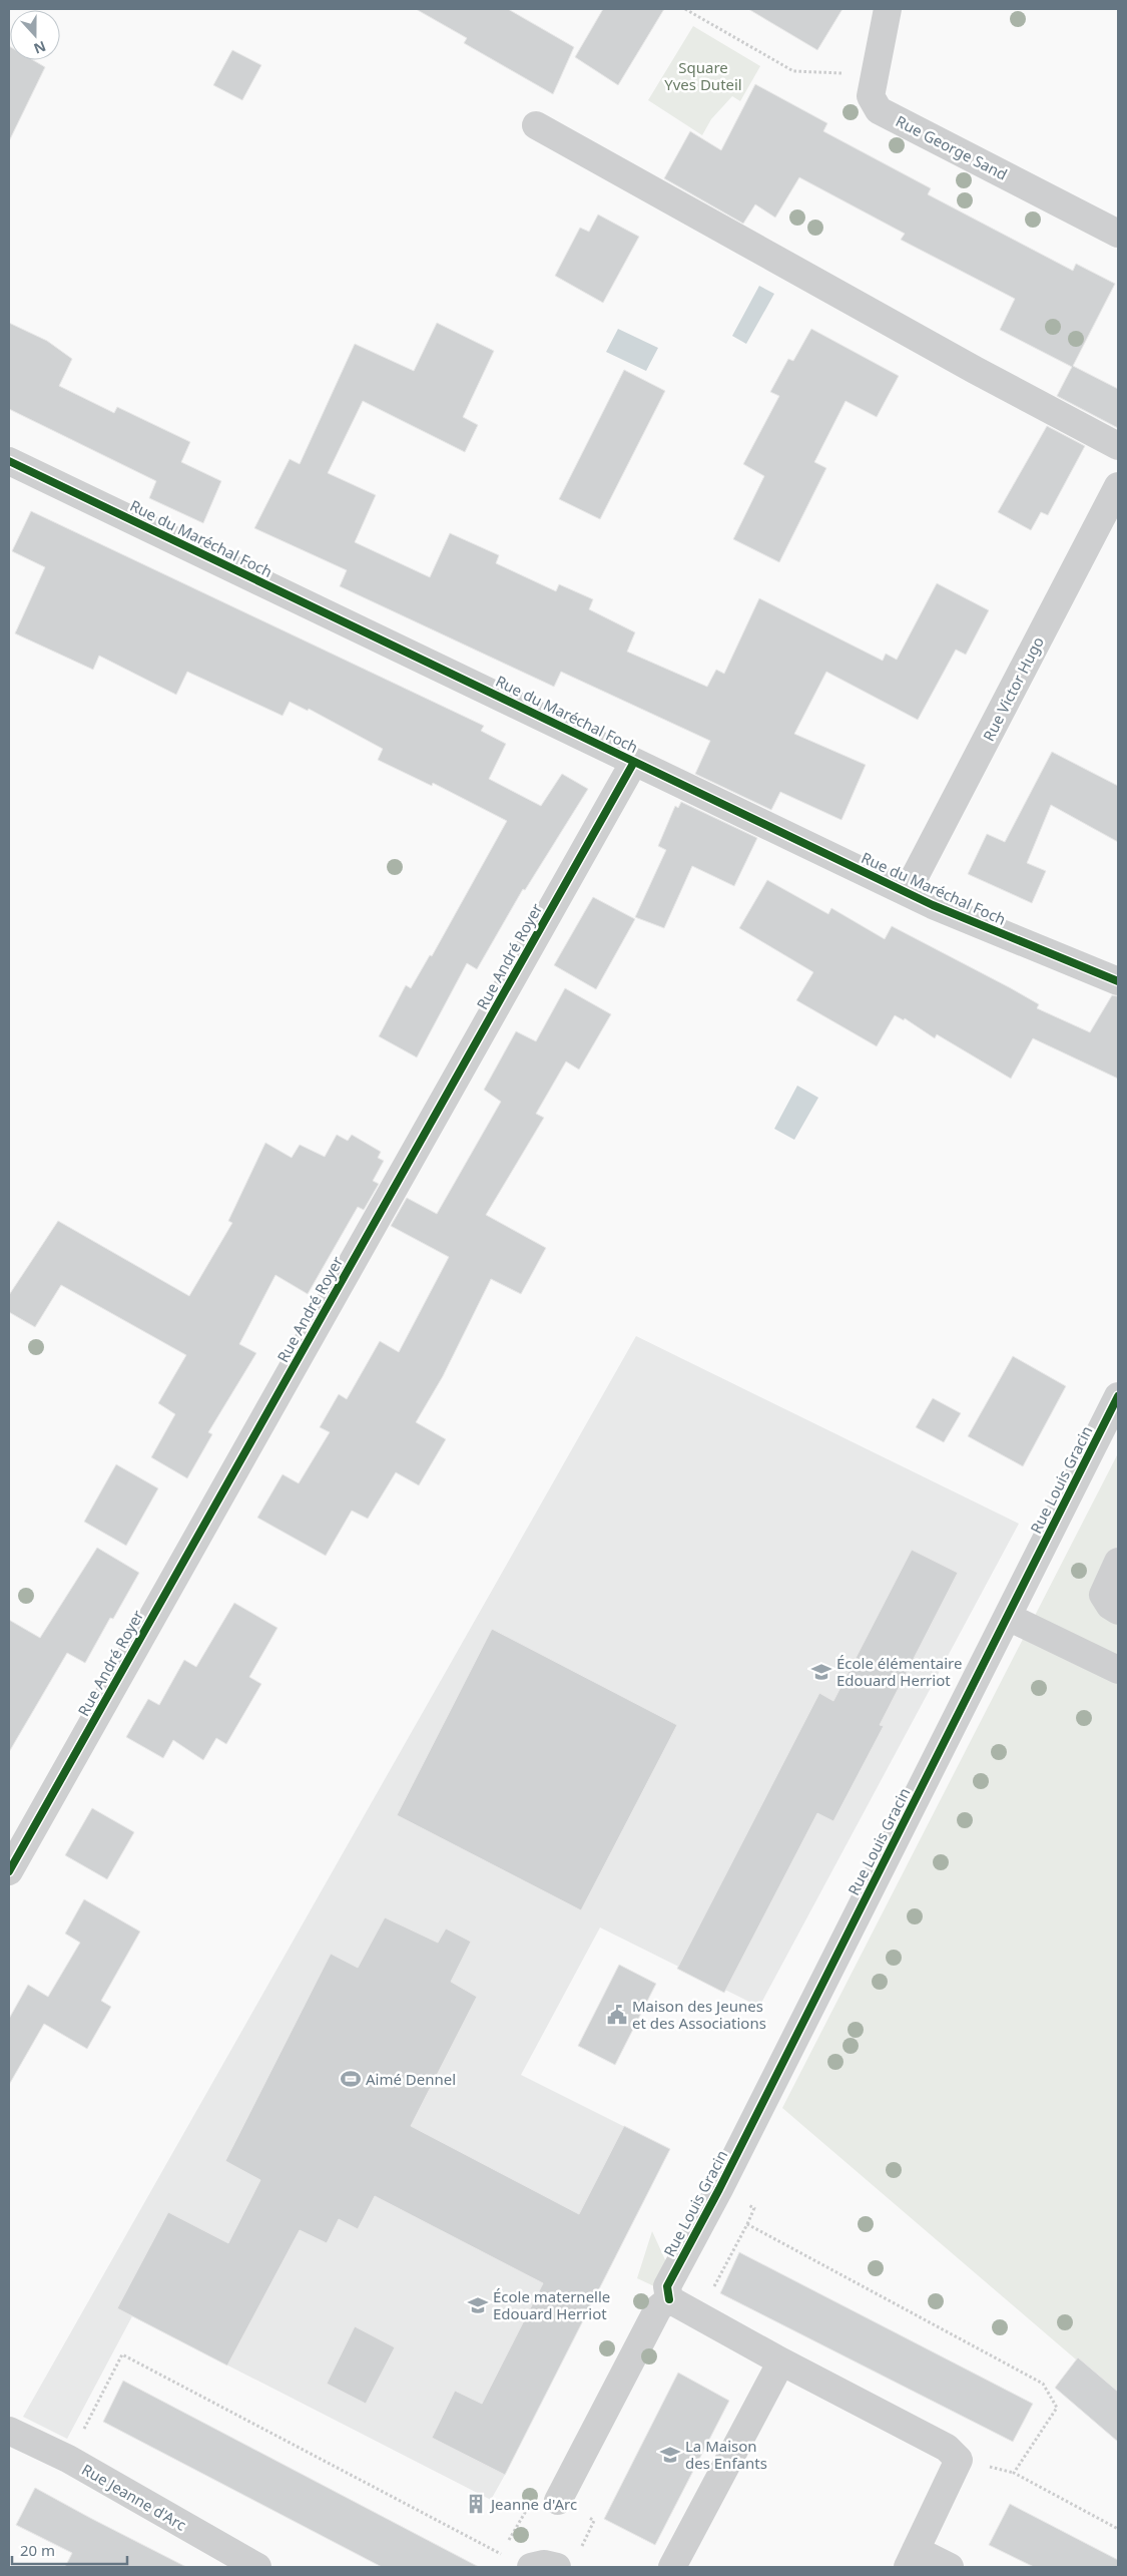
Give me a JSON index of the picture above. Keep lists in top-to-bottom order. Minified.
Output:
{"streets":{"street":["Rue George Sand","Rue du Maréchal Foch","Rue Victor Hugo","Rue André Royer","Rue Louis Gracin","Rue Jeanne d'Arc"]},"crossings":[["Rue du Maréchal Foch","Rue Victor Hugo"],["Rue du Maréchal Foch","Rue André Royer"]],"parks":["Square Yves Duteil"],"places":{"school or university":["École élémentaire Edouard Herriot","École maternelle Edouard Herriot","La Maison des Enfants"],"public building":["Maison des Jeunes et des Associations"],"sports":["Aimé Dennel"],"building":["Jeanne d'Arc"]},"scale_bar":"20 m","north":"bottom"}
